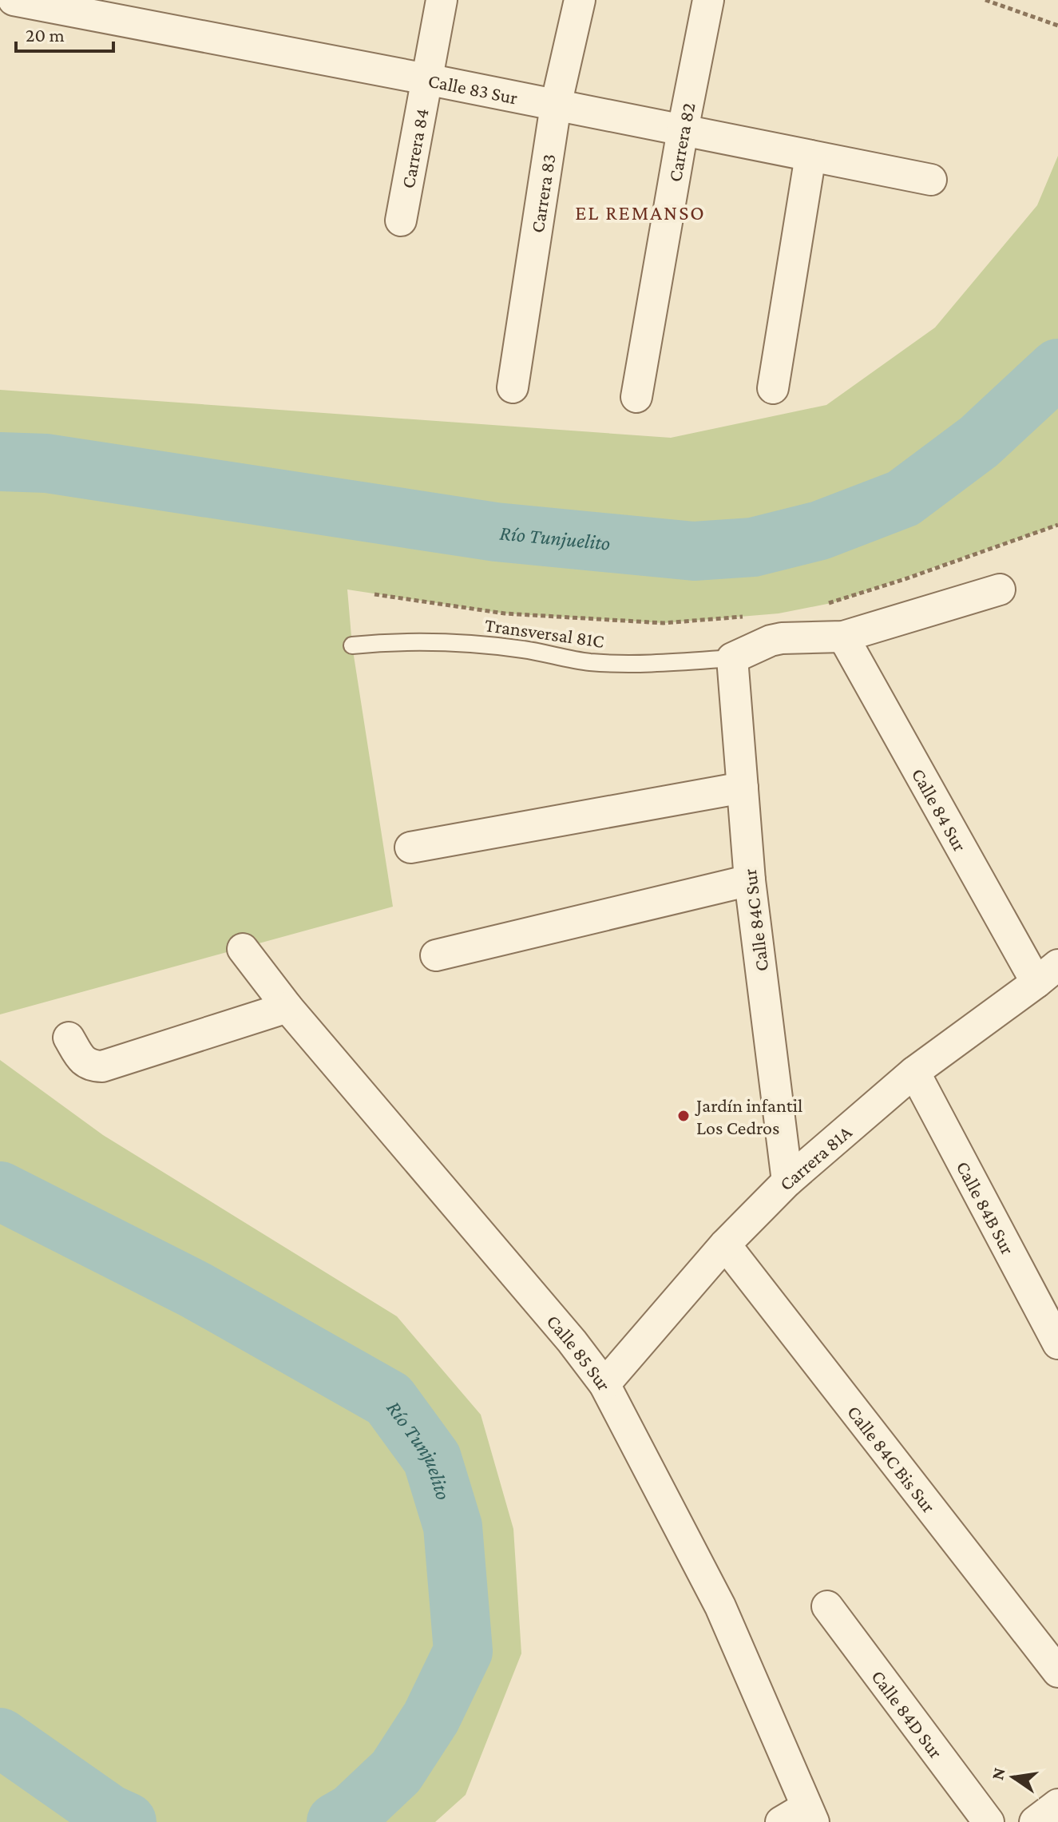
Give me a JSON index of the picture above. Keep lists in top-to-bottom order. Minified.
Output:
{"streets":{"street":["Calle 83 Sur","Carrera 82","Carrera 84","Carrera 83","Calle 84 Sur","Calle 84C Sur","Carrera 81A","Calle 84B Sur","Calle 85 Sur","Calle 84C Bis Sur","Calle 84D Sur"],"lane":["Transversal 81C"]},"crossings":[["Calle 83 Sur","Carrera 82"],["Calle 83 Sur","Carrera 84"],["Calle 83 Sur","Carrera 83"],["Transversal 81C","Calle 84C Sur"],["Calle 84 Sur","Carrera 81A"],["Calle 84C Sur","Carrera 81A"],["Carrera 81A","Calle 84B Sur"],["Carrera 81A","Calle 85 Sur"],["Carrera 81A","Calle 84C Bis Sur"]],"districts":["EL REMANSO"],"water":["Río Tunjuelito"],"places":["Jardín infantil Los Cedros"],"scale_bar":"20 m","north":"left"}
